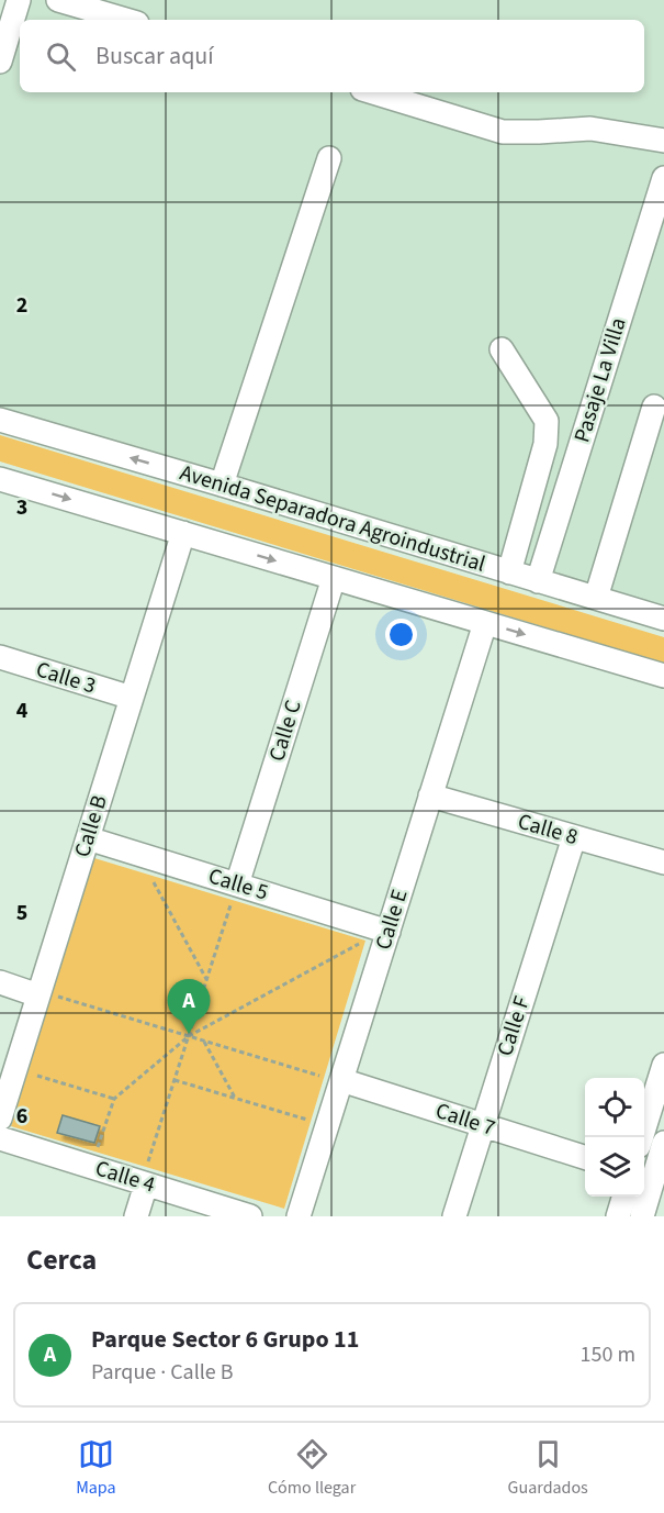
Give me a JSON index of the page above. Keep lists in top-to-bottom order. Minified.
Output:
{"streets":{"street":["Pasaje La Villa","Avenida Separadora Agroindustrial","Calle 3","Calle C","Calle B","Calle 8","Calle 5","Calle E","Calle F","Calle 7","Calle 4"]},"crossings":[["Pasaje La Villa","Avenida Separadora Agroindustrial"],["Calle 3","Calle B"],["Calle C","Calle 5"],["Calle B","Calle 5"],["Calle 8","Calle E"],["Calle 8","Calle F"],["Calle 5","Calle E"],["Calle E","Calle 7"],["Calle F","Calle 7"]],"page":{"search":"Buscar aquí","pins":"A","heading":"Cerca","list":[{"mark":"A","name":"Parque Sector 6 Grupo 11","note":"Parque · Calle B","value":"150 m"}],"nav":["Mapa","Cómo llegar","Guardados"]},"grid":{"rows":["2","3","4","5","6"]}}
